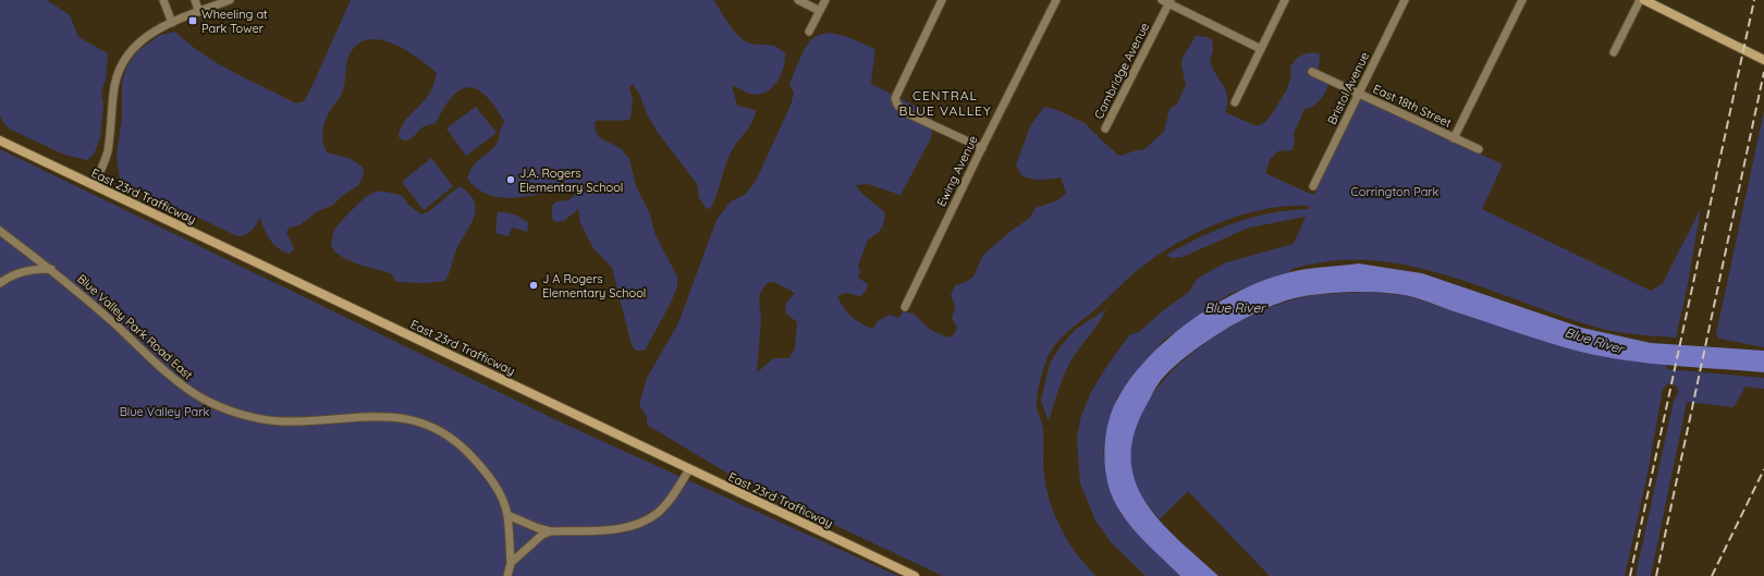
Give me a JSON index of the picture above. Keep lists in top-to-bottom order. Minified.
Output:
{"streets":{"main road":["East 23rd Trafficway"],"street":["Cambridge Avenue","Bristol Avenue","East 18th Street","Ewing Avenue","Blue Valley Park Road East"]},"crossings":[["Bristol Avenue","East 18th Street"]],"districts":["CENTRAL BLUE VALLEY"],"water":["Blue River"],"parks":["Corrington Park","Blue Valley Park"],"places":{"transit":["Wheeling at Park Tower"],"other":["J.A. Rogers Elementary School","J A Rogers Elementary School"]}}
